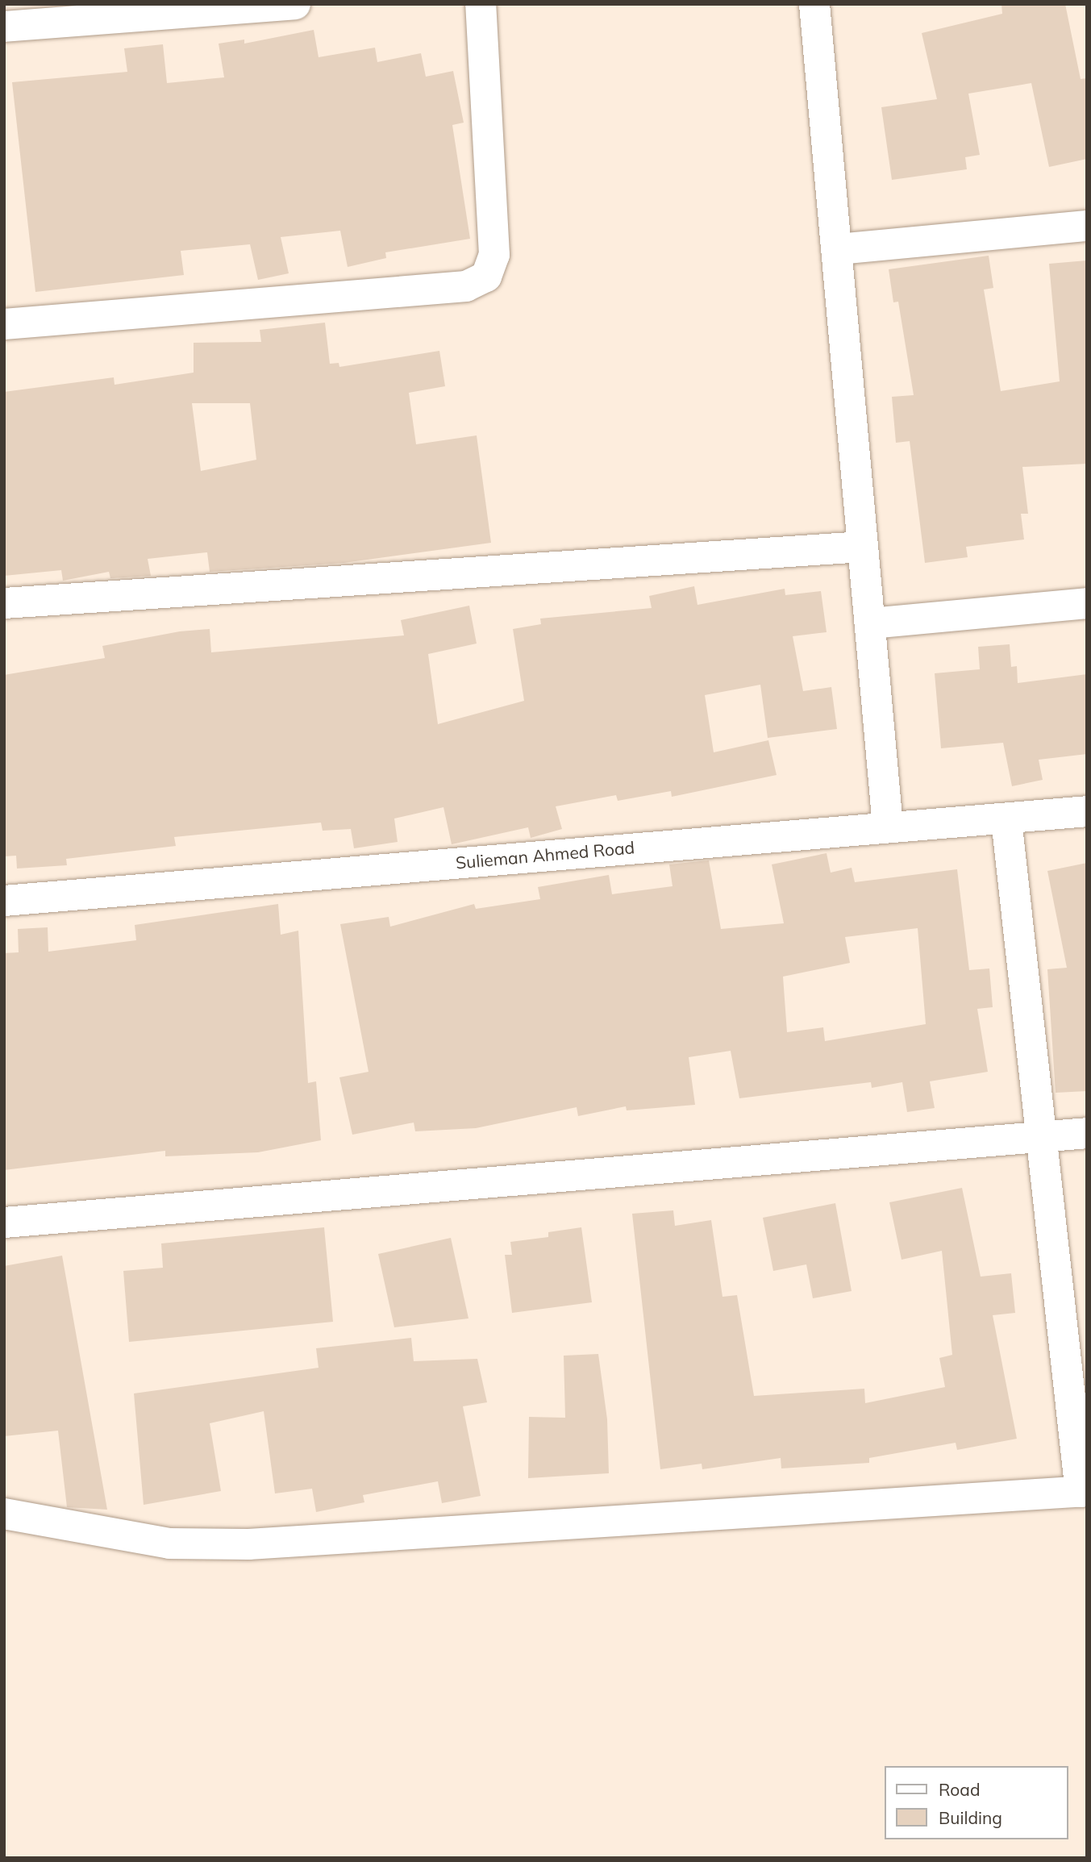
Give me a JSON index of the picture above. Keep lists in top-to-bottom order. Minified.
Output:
{"streets":{"street":["Sulieman Ahmed Road"]},"legend":["Road","Building"]}
